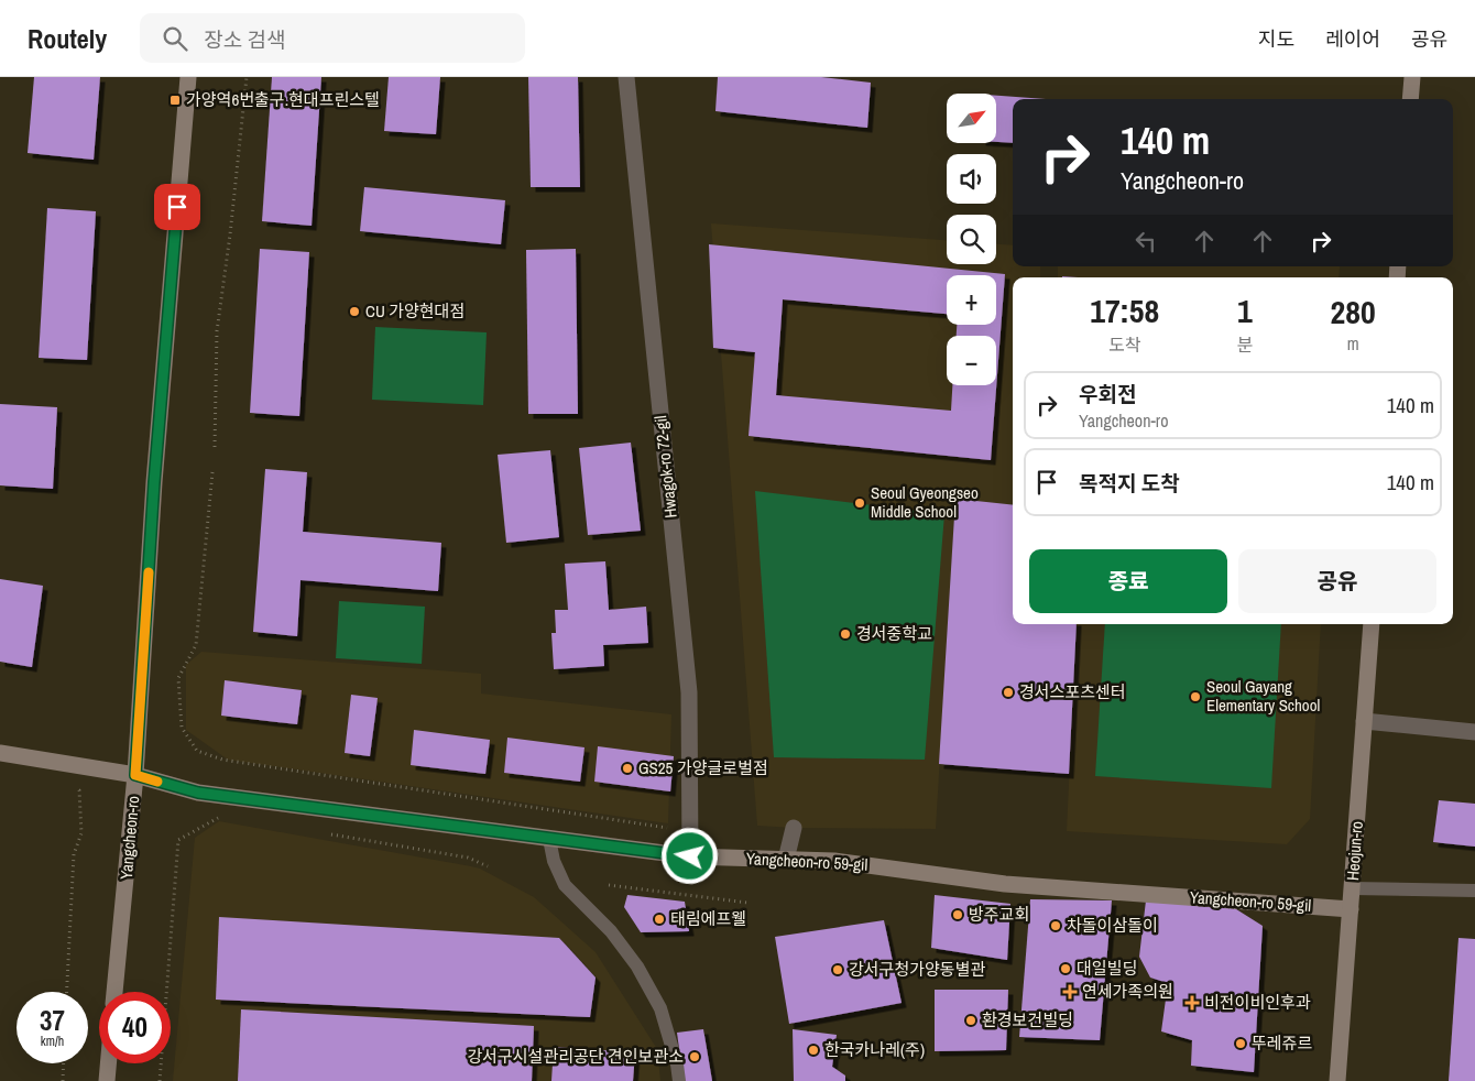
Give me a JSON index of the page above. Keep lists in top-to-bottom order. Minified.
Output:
{"streets":{"street":["Hwagok-ro 72-gil","Yangcheon-ro","Heojun-ro","Yangcheon-ro 59-gil"]},"crossings":[["Hwagok-ro 72-gil","Yangcheon-ro 59-gil"],["Yangcheon-ro","Yangcheon-ro 59-gil"],["Heojun-ro","Yangcheon-ro 59-gil"]],"places":{"transit":["가양역6번출구.현대프린스텔"],"other":["CU 가양현대점","Seoul Gyeongseo Middle School","경서중학교","경서스포츠센터","Seoul Gayang Elementary School","GS25 가양글로벌점","방주교회","태림에프웰","차돌이삼돌이","대일빌딩","강서구청가양동별관","환경보건빌딩","뚜레쥬르","한국카나레(주)","강서구시설관리공단 견인보관소"],"health":["연세가족의원","비전이비인후과"]},"north":"top right","page":{"header":"Routely","search":"장소 검색","nav":["지도","레이어","공유"],"map_buttons":["+","−"],"turn":["140 m","Yangcheon-ro"],"eta":["17:58","도착","1","분","280","m"],"list":[{"name":"우회전","note":"Yangcheon-ro","value":"140 m"},{"name":"목적지 도착","value":"140 m"}],"buttons":["종료","공유"],"speed":"37 km/h","limit":"40"}}
